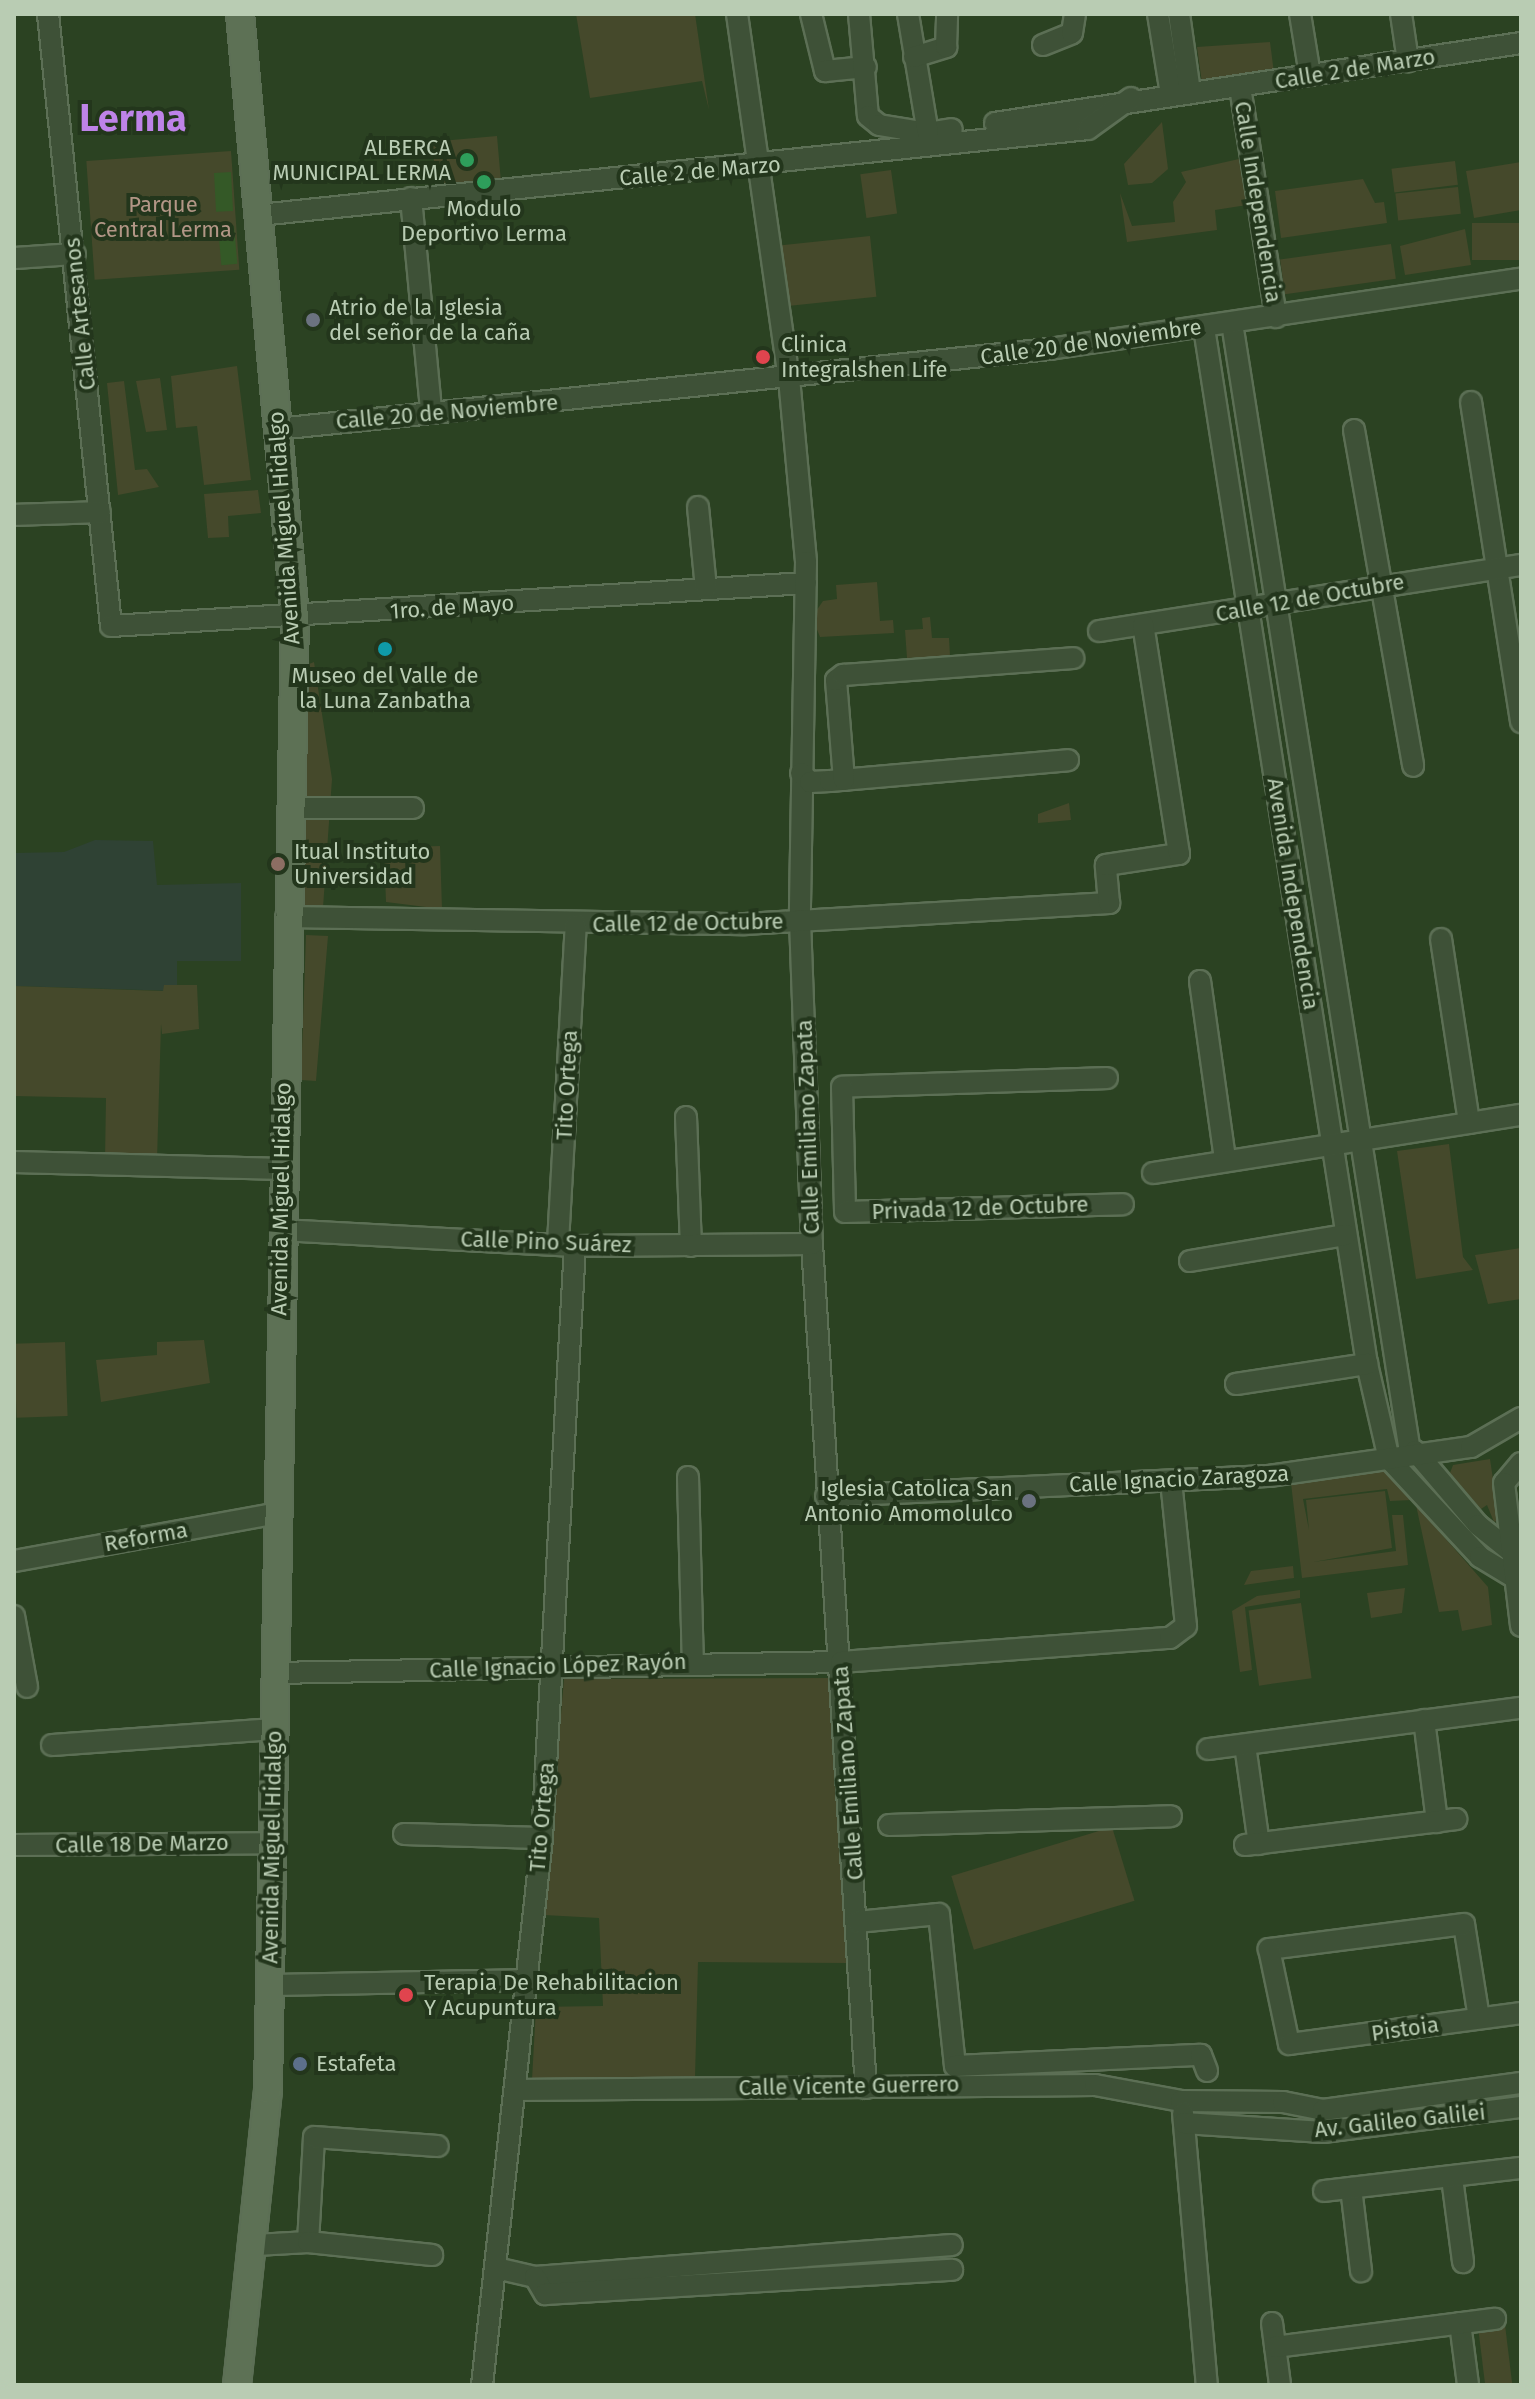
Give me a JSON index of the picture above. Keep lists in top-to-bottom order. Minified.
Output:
{"streets":{"main road":["Avenida Miguel Hidalgo"],"street":["Calle 2 de Marzo","Calle Independencia","Calle Artesanos","Calle 20 de Noviembre","Calle 12 de Octubre","1ro. de Mayo","Avenida Independencia","Tito Ortega","Calle Emiliano Zapata","Privada 12 de Octubre","Calle Pino Suárez","Calle Ignacio Zaragoza","Reforma","Calle Ignacio López Rayón","Calle 18 De Marzo","Pistoia","Calle Vicente Guerrero","Av. Galileo Galilei"]},"crossings":[["Calle 2 de Marzo","Calle Independencia"],["Calle 2 de Marzo","Avenida Miguel Hidalgo"],["Calle 2 de Marzo","Calle Emiliano Zapata"],["Calle Independencia","Calle 20 de Noviembre"],["Calle Artesanos","1ro. de Mayo"],["Calle 20 de Noviembre","Avenida Miguel Hidalgo"],["Calle 20 de Noviembre","Avenida Independencia"],["Calle 20 de Noviembre","Calle Emiliano Zapata"],["Avenida Miguel Hidalgo","Calle 12 de Octubre"],["Avenida Miguel Hidalgo","1ro. de Mayo"],["Avenida Miguel Hidalgo","Calle Pino Suárez"],["Avenida Miguel Hidalgo","Reforma"],["Avenida Miguel Hidalgo","Calle Ignacio López Rayón"],["Avenida Miguel Hidalgo","Calle 18 De Marzo"],["Calle 12 de Octubre","Avenida Independencia"],["Calle 12 de Octubre","Tito Ortega"],["Calle 12 de Octubre","Calle Emiliano Zapata"],["1ro. de Mayo","Calle Emiliano Zapata"],["Avenida Independencia","Calle Ignacio Zaragoza"],["Tito Ortega","Calle Pino Suárez"],["Tito Ortega","Calle Ignacio López Rayón"],["Tito Ortega","Calle Vicente Guerrero"],["Calle Emiliano Zapata","Calle Pino Suárez"],["Calle Emiliano Zapata","Calle Ignacio Zaragoza"],["Calle Emiliano Zapata","Calle Ignacio López Rayón"],["Calle Emiliano Zapata","Calle Vicente Guerrero"],["Calle Ignacio Zaragoza","Calle Ignacio López Rayón"]],"districts":["Lerma"],"parks":["Parque Central Lerma"],"places":["ALBERCA MUNICIPAL LERMA","Modulo Deportivo Lerma","Atrio de la Iglesia del señor de la caña","Clinica Integralshen Life","Museo del Valle de la Luna Zanbatha","Itual Instituto Universidad","Iglesia Catolica San Antonio Amomolulco","Terapia De Rehabilitacion Y Acupuntura","Estafeta"]}
